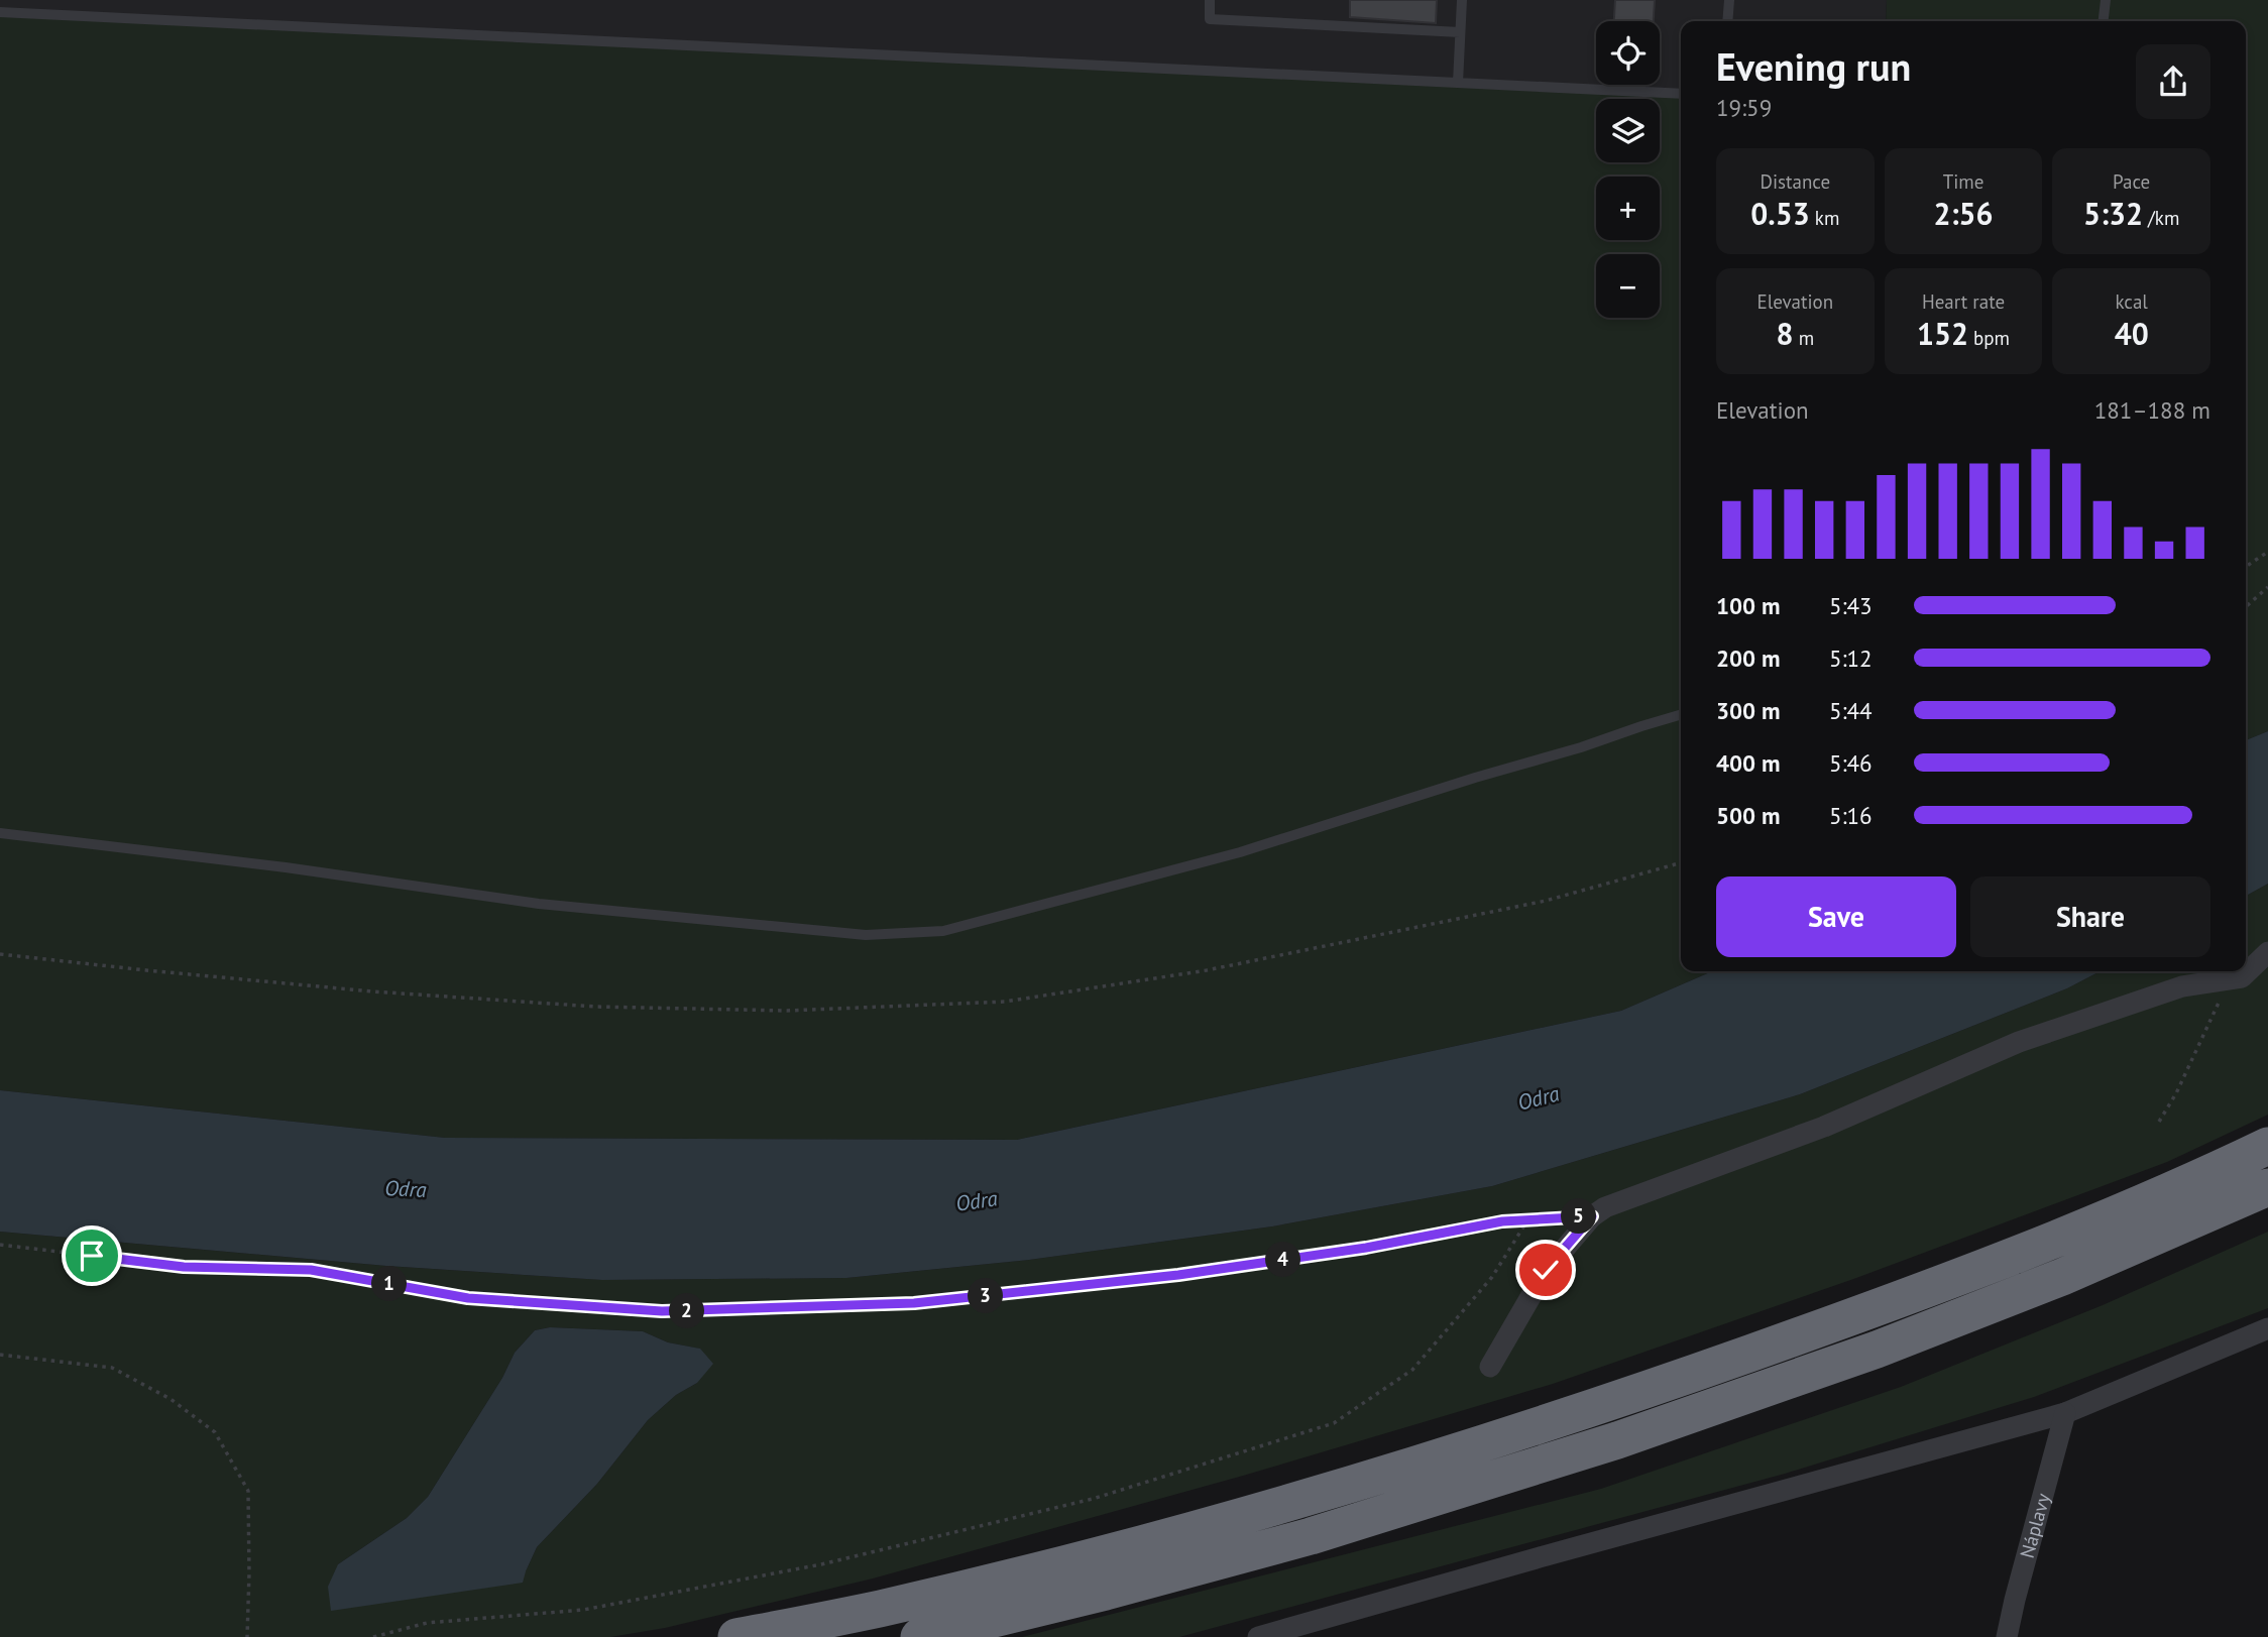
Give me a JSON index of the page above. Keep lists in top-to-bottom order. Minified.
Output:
{"streets":{"street":["Náplavy"]},"water":["Odra"],"page":{"map_buttons":["+","−"],"heading":["Evening run","19:59"],"stats":[["Distance","0.53 km"],["Time","2:56"],["Pace","5:32 /km"],["Elevation","8 m"],["Heart rate","152 bpm"],["kcal","40"]],"chart":["Elevation","181–188 m"],"list":[{"name":"100 m","note":"5:43"},{"name":"200 m","note":"5:12"},{"name":"300 m","note":"5:44"},{"name":"400 m","note":"5:46"},{"name":"500 m","note":"5:16"}],"buttons":["Save","Share"],"pins":["5","4","1","3","2"]}}
